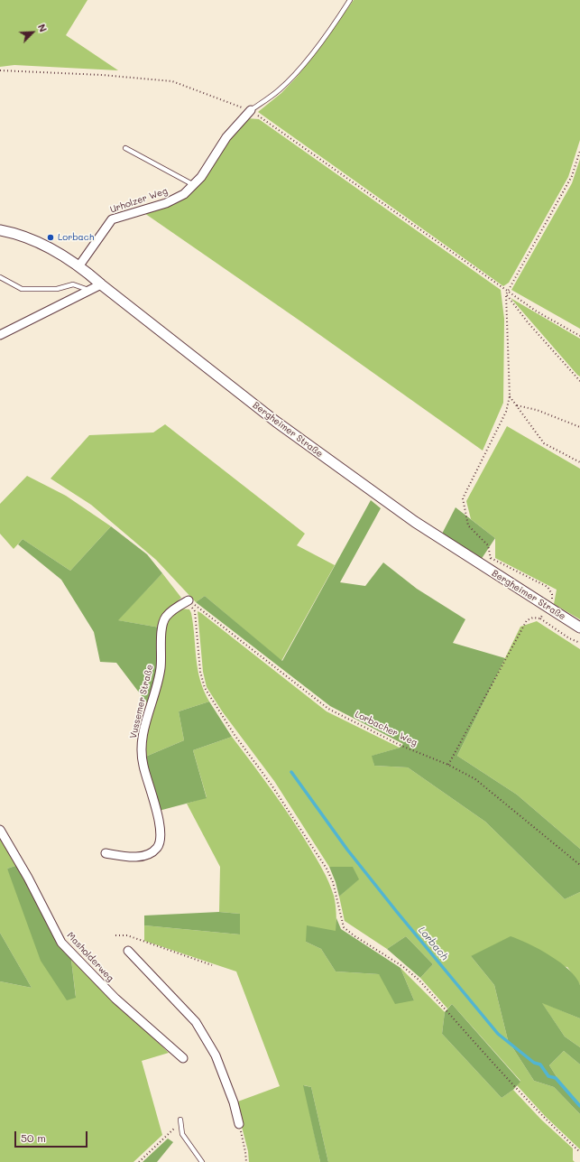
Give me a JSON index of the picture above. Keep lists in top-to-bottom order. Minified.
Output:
{"streets":{"street":["Urholzer Weg","Bergheimer Straße","Vussemer Straße","Masholderweg"],"path":["Lorbacher Weg"]},"crossings":[["Urholzer Weg","Bergheimer Straße"],["Vussemer Straße","Lorbacher Weg"]],"water":["Lorbach"],"places":["Lorbach"],"scale_bar":"50 m","north":"top right"}
